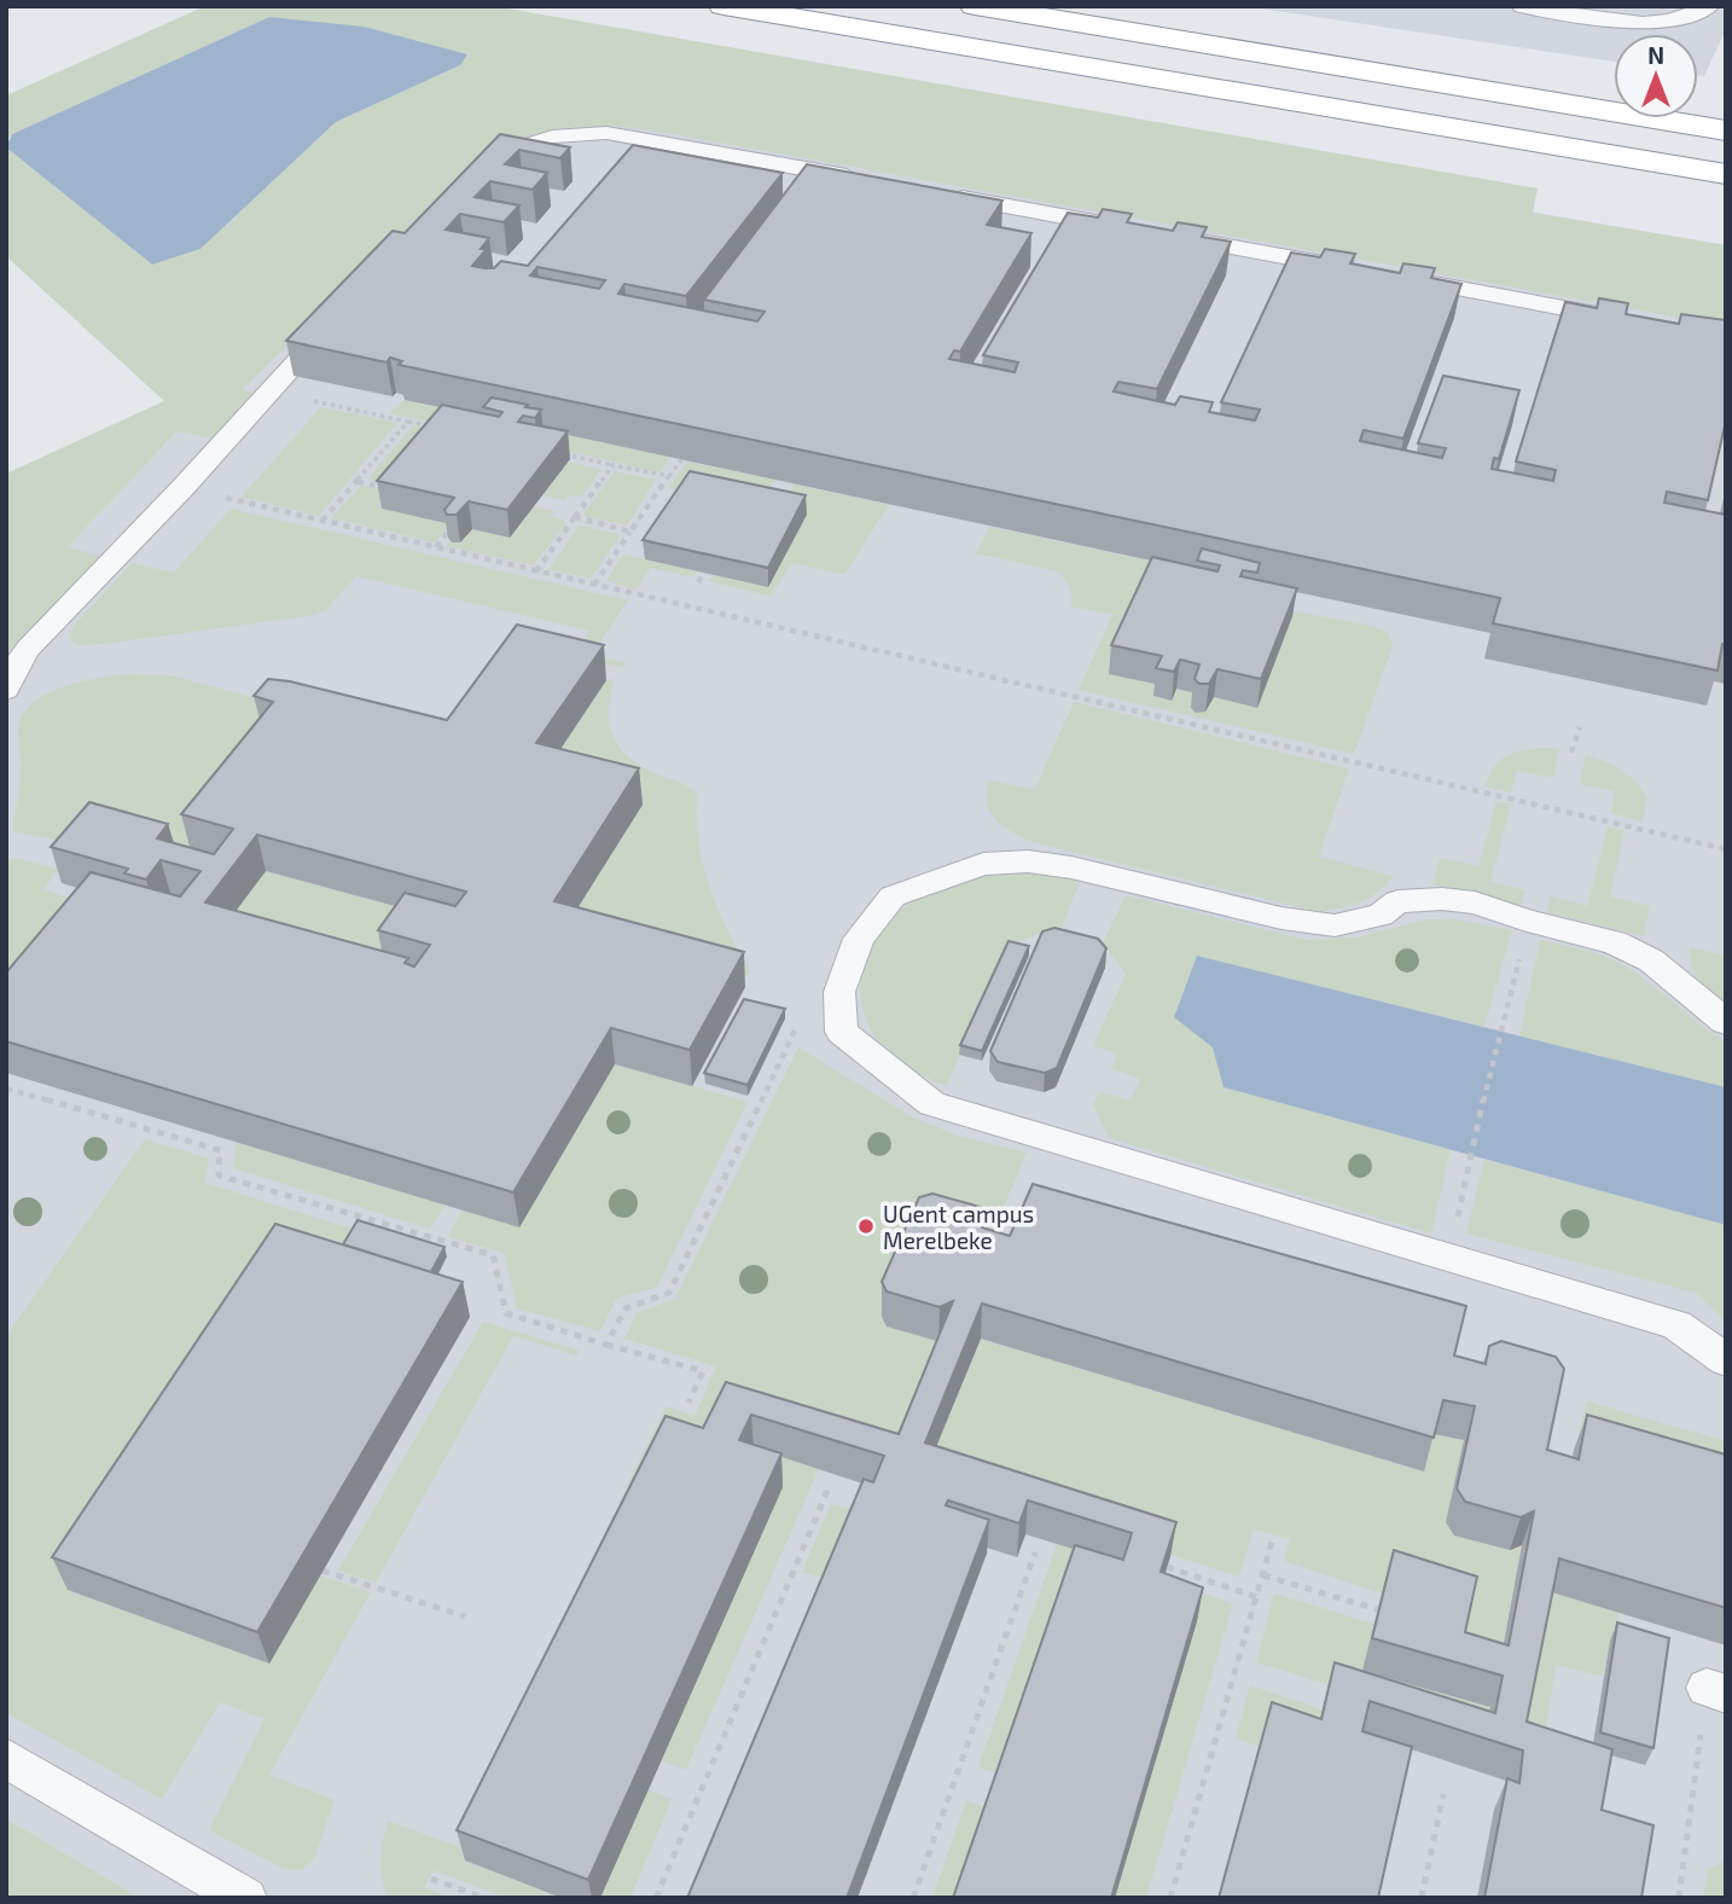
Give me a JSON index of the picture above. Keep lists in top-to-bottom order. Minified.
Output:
{"places":["UGent campus Merelbeke"],"north":"top"}
